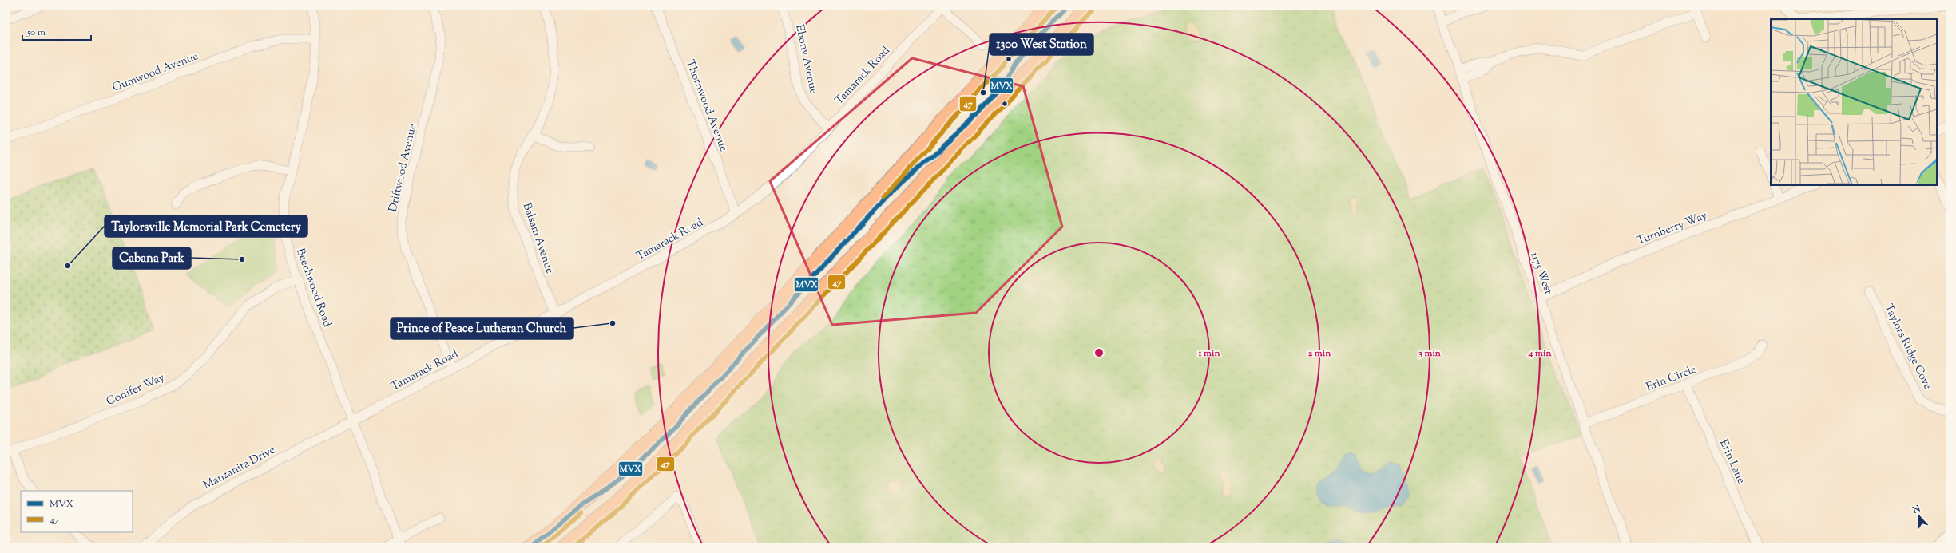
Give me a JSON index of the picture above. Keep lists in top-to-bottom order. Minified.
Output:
{"streets":{"street":["Ebony Avenue","Gumwood Avenue","Tamarack Road","Thornwood Avenue","Driftwood Avenue","Turnberry Way","Balsam Avenue","1175 West","Beechwood Road","Taylors Ridge Cove","Erin Circle","Conifer Way","Erin Lane","Manzanita Drive"]},"crossings":[["Ebony Avenue","Tamarack Road"],["Gumwood Avenue","Beechwood Road"],["Tamarack Road","Thornwood Avenue"],["Tamarack Road","Driftwood Avenue"],["Tamarack Road","Balsam Avenue"],["Tamarack Road","Beechwood Road"],["Tamarack Road","Manzanita Drive"],["Turnberry Way","1175 West"],["1175 West","Erin Circle"],["Beechwood Road","Conifer Way"],["Beechwood Road","Manzanita Drive"],["Erin Circle","Erin Lane"]],"places":["1300 West Station","Cabana Park","Taylorsville Memorial Park Cemetery","Prince of Peace Lutheran Church"],"lines":["transit line MVX","transit line 47"],"legend":["MVX","47"],"scale_bar":"50 m","north":"top","rings":["1 min","2 min","3 min","4 min"]}
